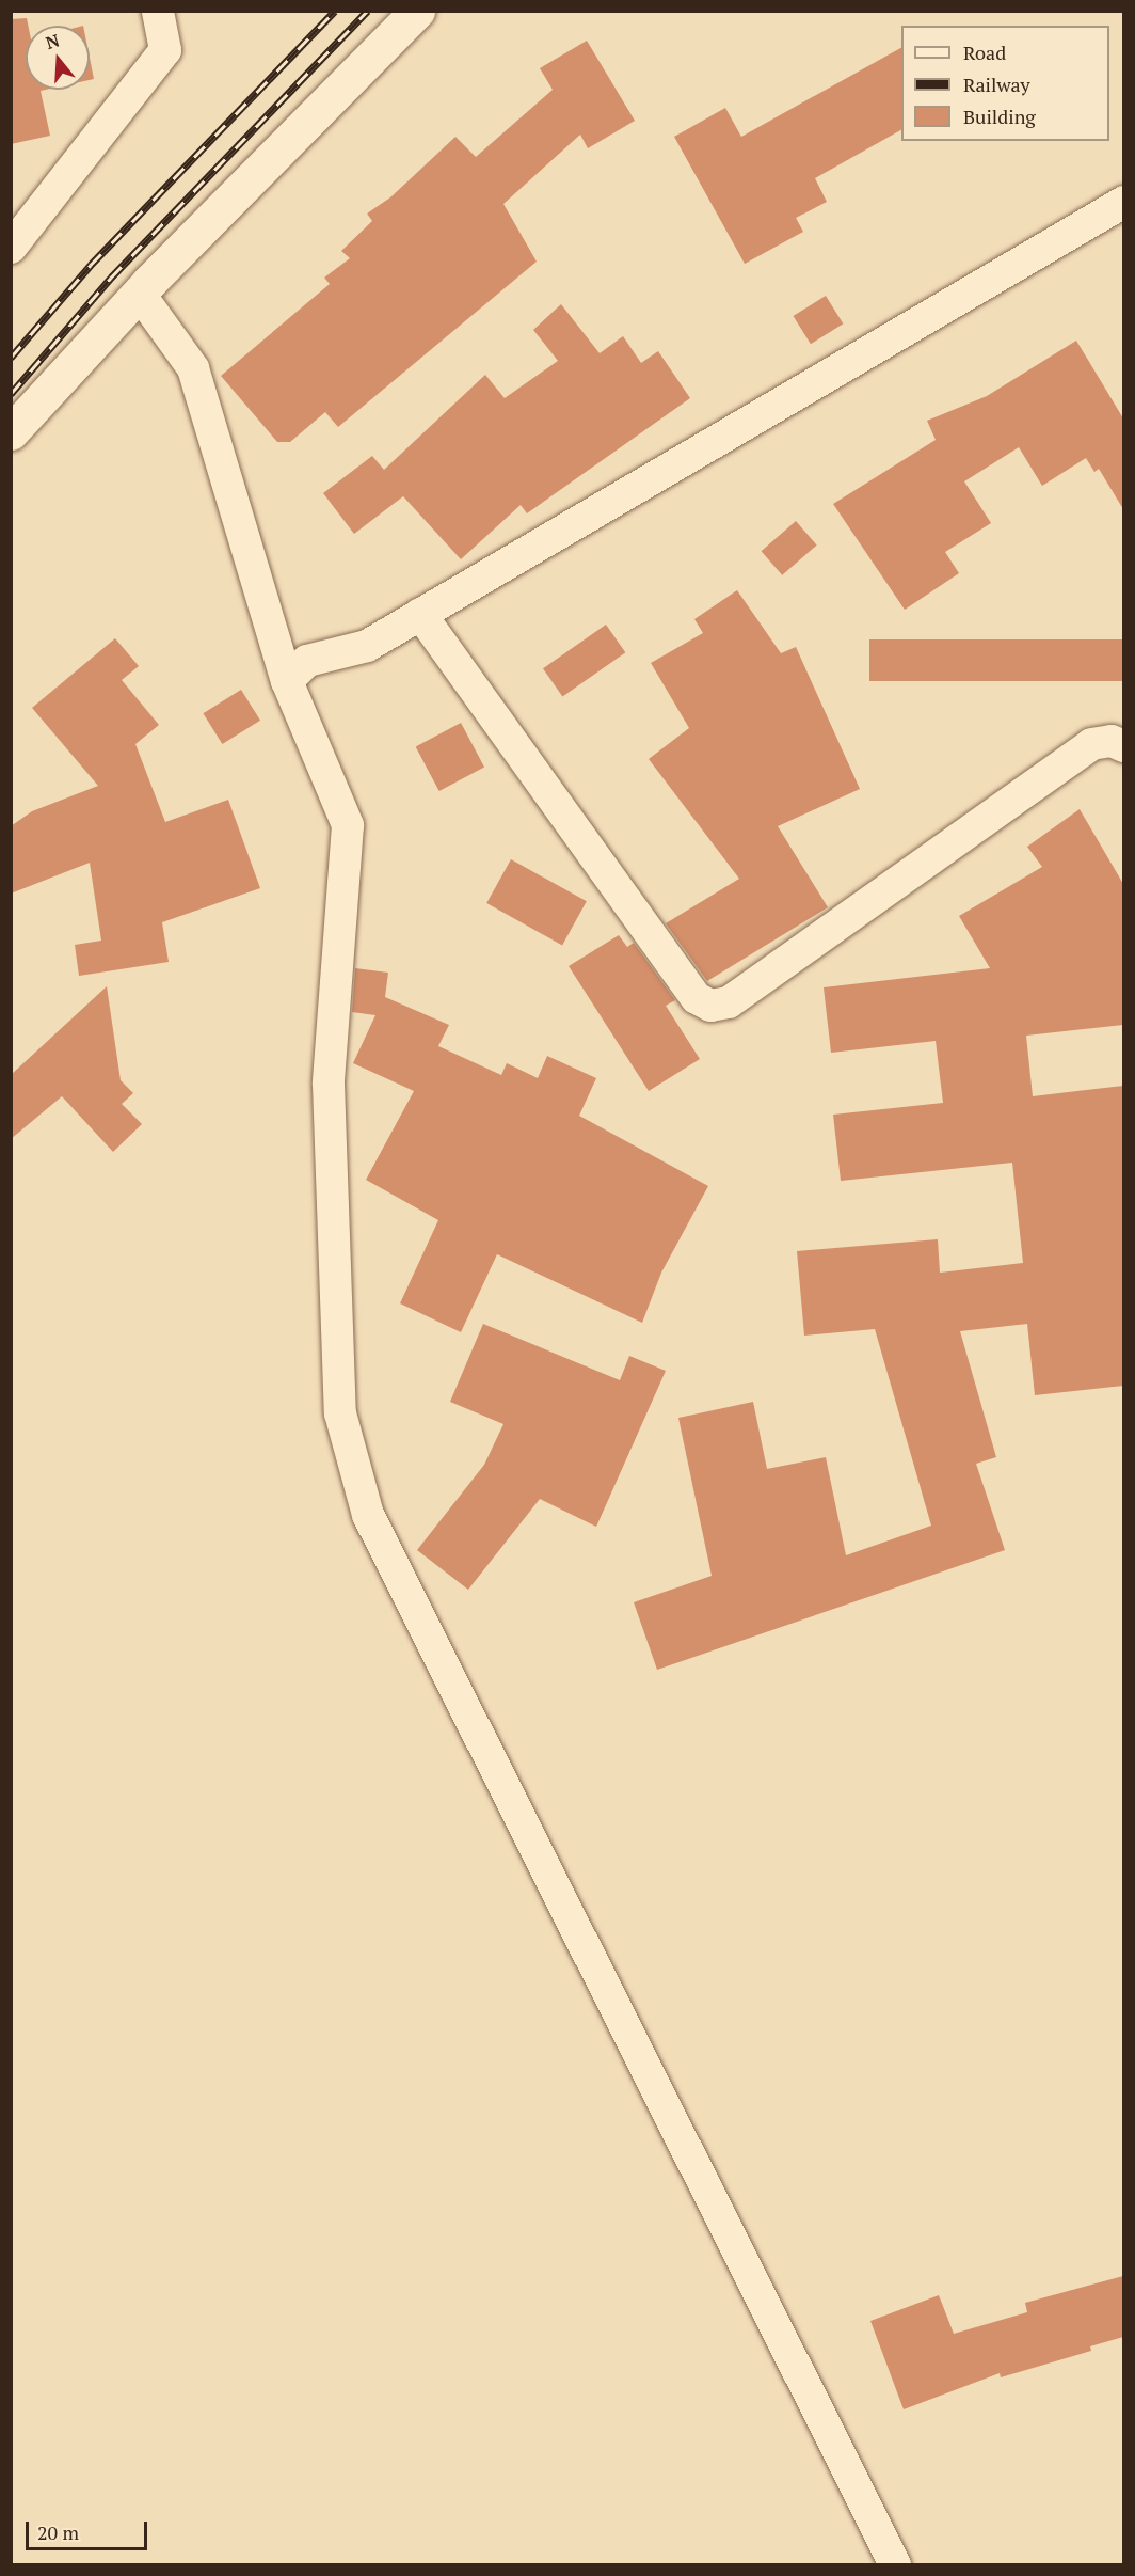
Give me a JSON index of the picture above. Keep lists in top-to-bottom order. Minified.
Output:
{"legend":["Road","Railway","Building"],"scale_bar":"20 m","north":"top"}
